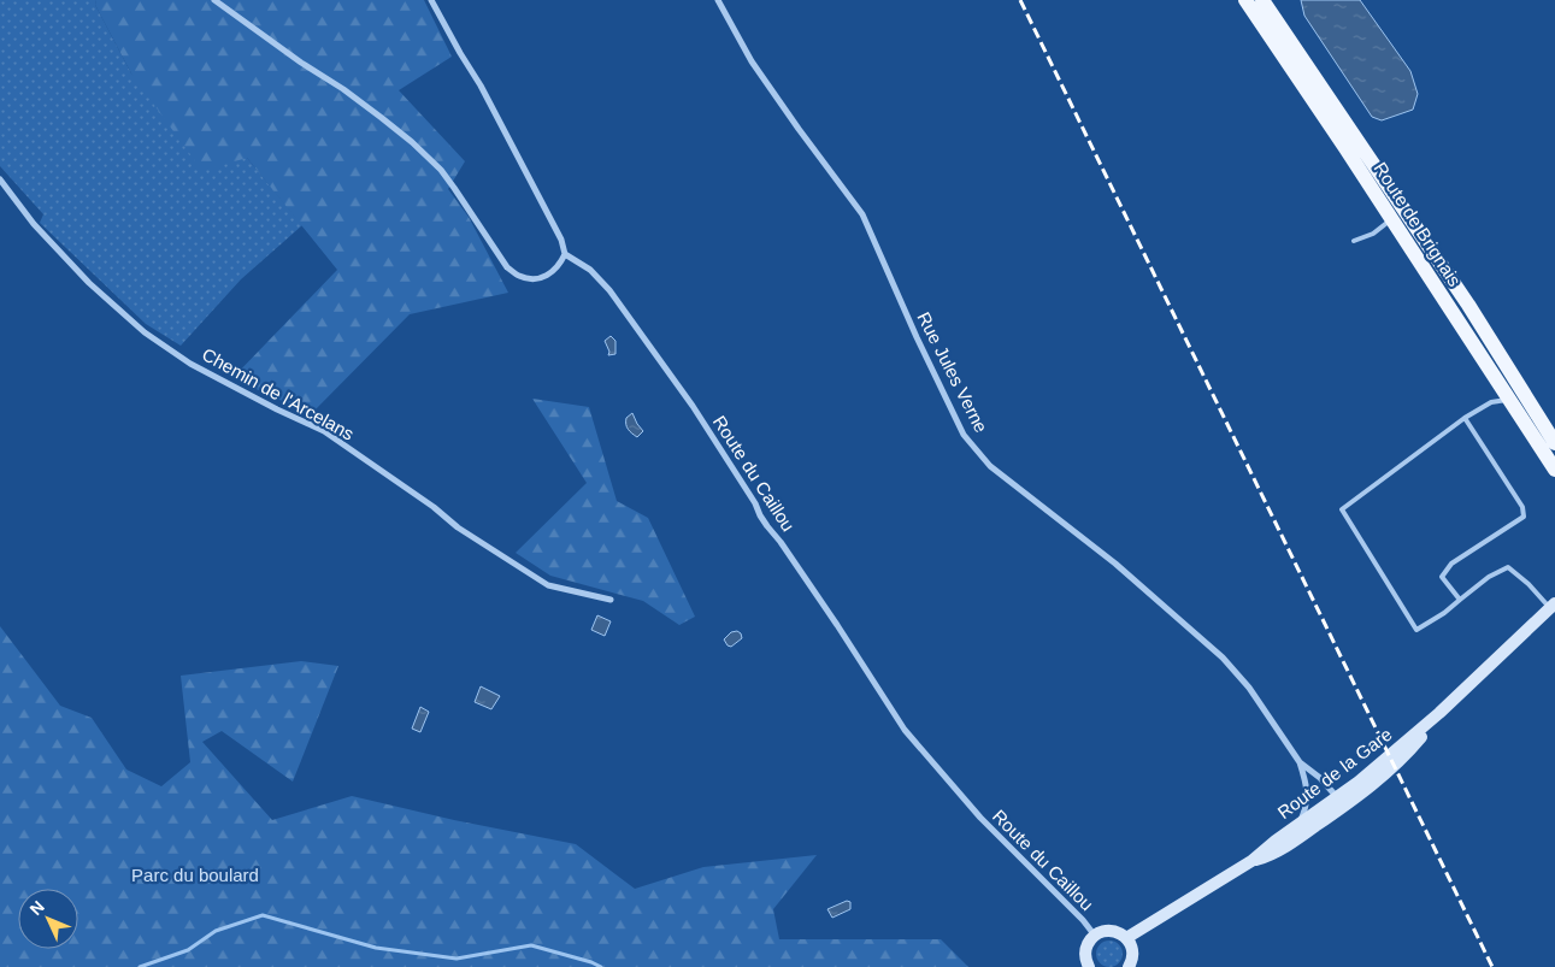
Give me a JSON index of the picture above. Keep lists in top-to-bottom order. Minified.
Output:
{"streets":{"main road":["Route de Brignais","Route de la Gare"],"street":["Rue Jules Verne","Chemin de l'Arcelans","Route du Caillou"]},"crossings":[["Rue Jules Verne","Route de la Gare"]],"parks":["Parc du boulard"],"north":"top left"}
